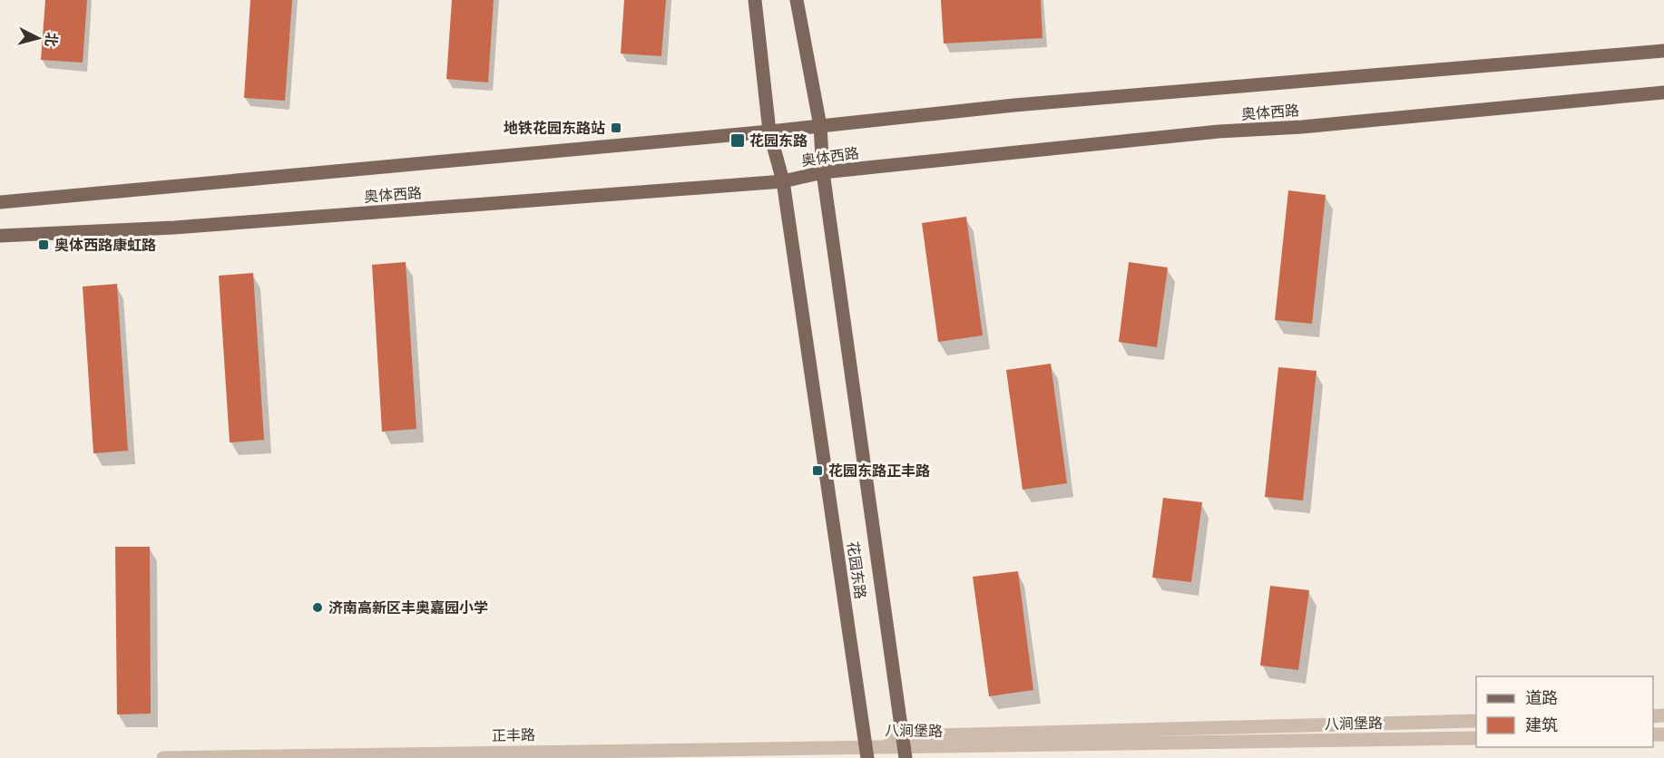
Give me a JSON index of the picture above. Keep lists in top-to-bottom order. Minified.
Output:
{"streets":{"main road":["奥体西路","花园东路"],"street":["八涧堡路","正丰路"]},"crossings":[["奥体西路","花园东路"],["花园东路","八涧堡路"],["花园东路","正丰路"],["八涧堡路","正丰路"]],"places":{"transit":["地铁花园东路站","花园东路","奥体西路康虹路","花园东路正丰路"],"other":["济南高新区丰奥嘉园小学"]},"legend":["道路","建筑"],"north":"right"}
